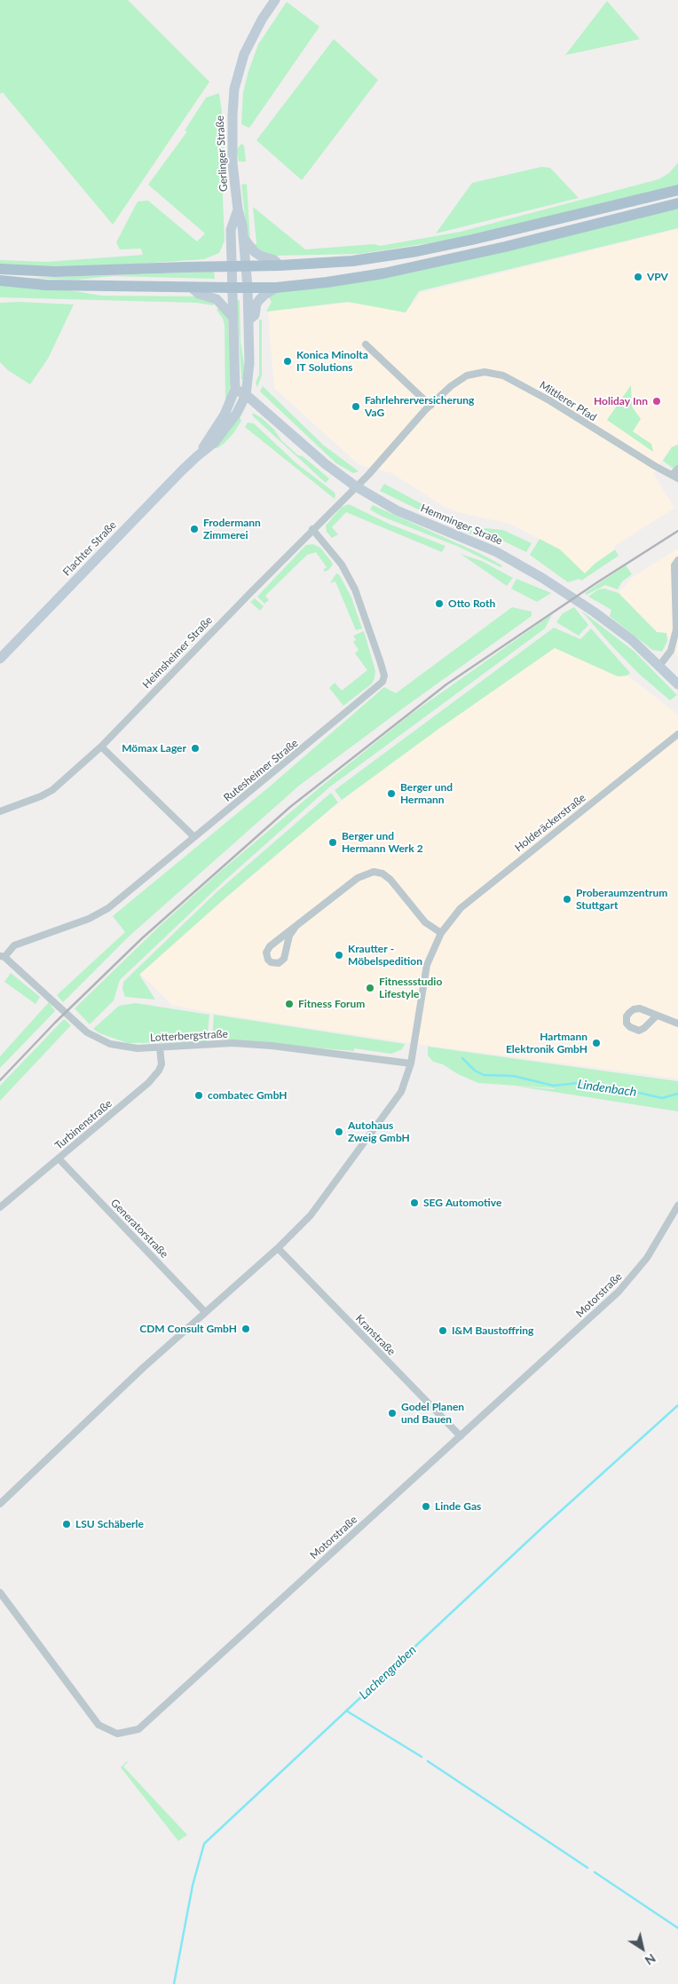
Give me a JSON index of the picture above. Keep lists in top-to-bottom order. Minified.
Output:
{"streets":{"main road":["Gerlinger Straße","Hemminger Straße","Flachter Straße"],"street":["Mittlerer Pfad","Heimsheimer Straße","Rutesheimer Straße","Holderäckerstraße","Lotterbergstraße","Turbinenstraße","Generatorstraße","Motorstraße","Kranstraße"]},"crossings":[["Gerlinger Straße","Flachter Straße"],["Mittlerer Pfad","Hemminger Straße"],["Mittlerer Pfad","Heimsheimer Straße"],["Hemminger Straße","Flachter Straße"],["Hemminger Straße","Heimsheimer Straße"],["Heimsheimer Straße","Rutesheimer Straße"],["Rutesheimer Straße","Lotterbergstraße"],["Holderäckerstraße","Lotterbergstraße"],["Lotterbergstraße","Turbinenstraße"],["Turbinenstraße","Generatorstraße"],["Motorstraße","Kranstraße"]],"water":["Lindenbach","Lachengraben"],"places":["VPV","Konica Minolta IT Solutions","Holiday Inn","Fahrlehrerversicherung VaG","Frodermann Zimmerei","Otto Roth","Mömax Lager","Berger und Hermann","Berger und Hermann Werk 2","Proberaumzentrum Stuttgart","Krautter - Möbelspedition","Fitnessstudio Lifestyle","Fitness Forum","Hartmann Elektronik GmbH","combatec GmbH","Autohaus Zweig GmbH","SEG Automotive","CDM Consult GmbH","I&M Baustoffring","Godel Planen und Bauen","Linde Gas","LSU Schäberle"],"north":"bottom right"}
